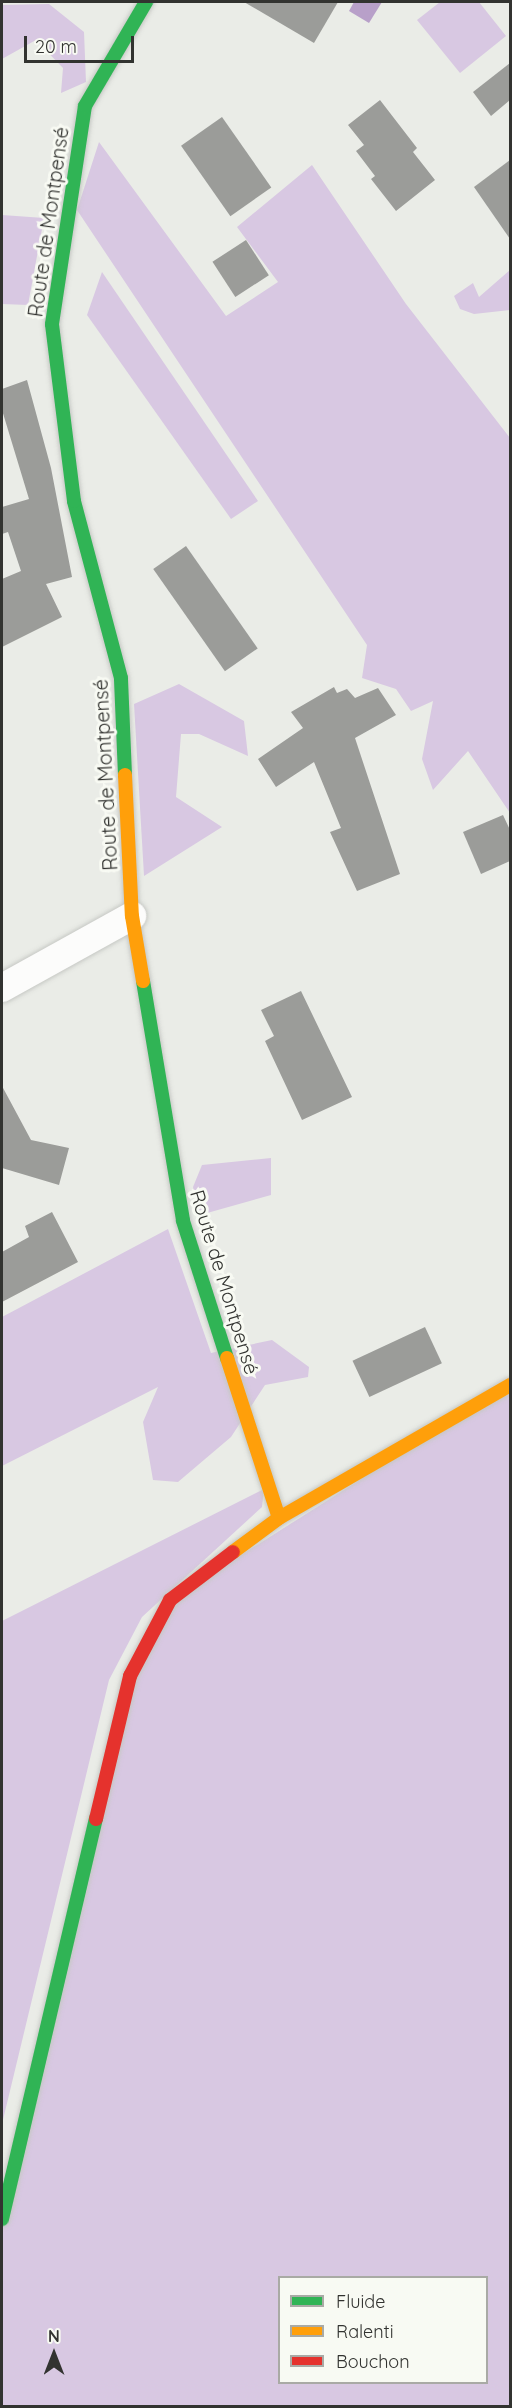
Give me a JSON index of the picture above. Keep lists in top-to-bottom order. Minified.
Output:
{"streets":{"street":["Route de Montpensé"]},"legend":["Fluide","Ralenti","Bouchon"],"scale_bar":"20 m","north":"top"}
